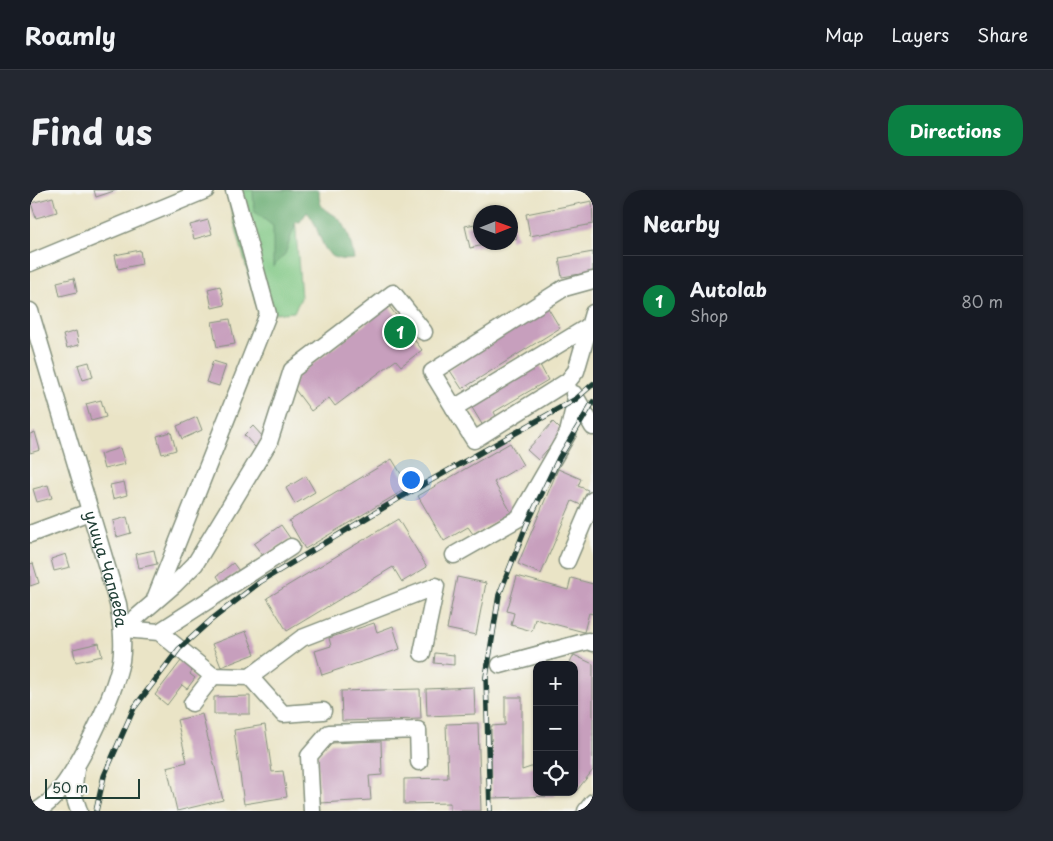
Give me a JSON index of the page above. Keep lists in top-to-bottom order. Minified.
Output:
{"streets":{"street":["улица Чапаева"]},"scale_bar":"50 m","north":"right","page":{"header":"Roamly","nav":["Map","Layers","Share"],"title":"Find us","buttons":"Directions","heading":"Nearby","list":[{"mark":"1","name":"Autolab","note":"Shop","value":"80 m"}],"pins":"1","map_buttons":["+","−"],"scale":"50 m"}}
